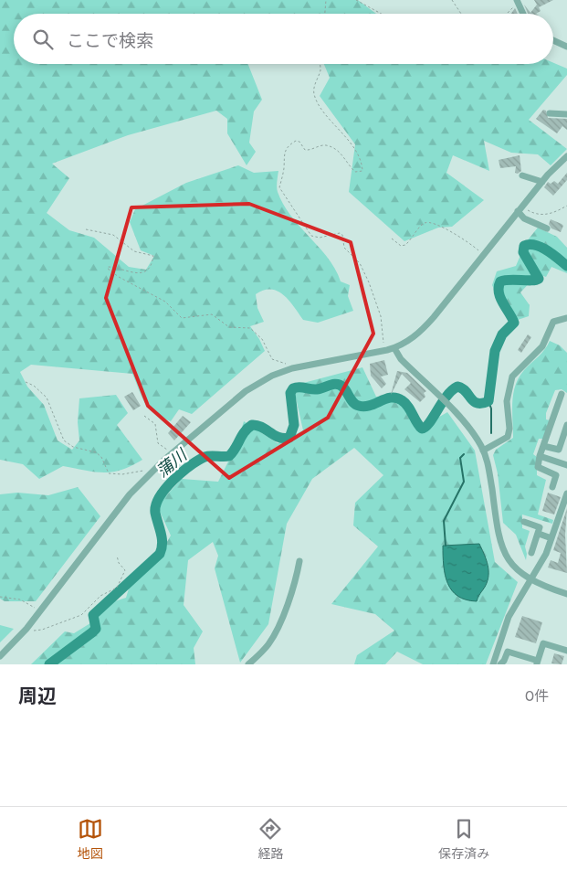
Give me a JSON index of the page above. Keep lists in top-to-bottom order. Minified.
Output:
{"water":["蒲川"],"page":{"search":"ここで検索","heading":["周辺","0件"],"nav":["地図","経路","保存済み"]}}
